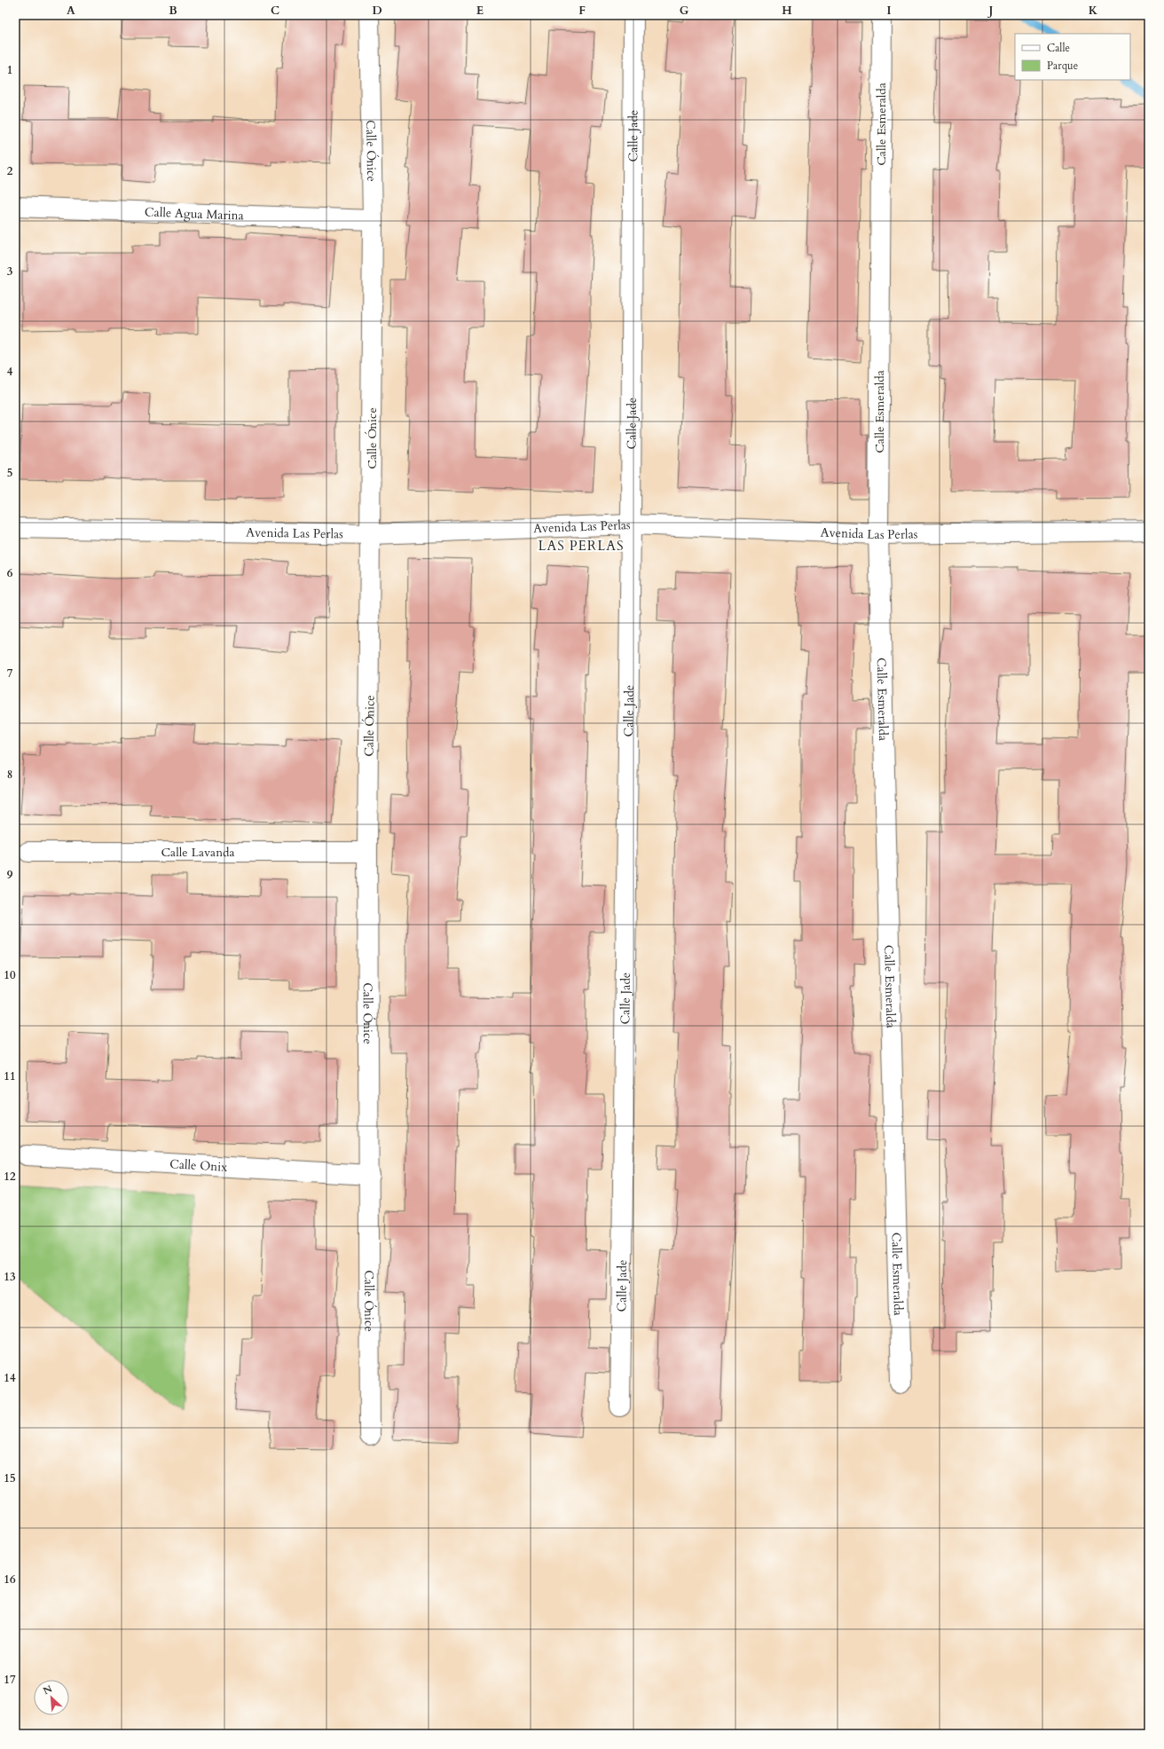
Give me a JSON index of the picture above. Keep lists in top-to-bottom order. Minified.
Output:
{"streets":{"street":["Calle Esmeralda","Calle Jade","Calle Ónice","Calle Agua Marina","Avenida Las Perlas","Calle Lavanda","Calle Onix"]},"crossings":[["Calle Esmeralda","Avenida Las Perlas"],["Calle Jade","Avenida Las Perlas"],["Calle Ónice","Calle Agua Marina"],["Calle Ónice","Avenida Las Perlas"],["Calle Ónice","Calle Lavanda"],["Calle Ónice","Calle Onix"]],"districts":["LAS PERLAS"],"legend":["Calle","Parque"],"north":"top left","grid":{"columns":["A","B","C","D","E","F","G","H","I","J","K"],"rows":["1","2","3","4","5","6","7","8","9","10","11","12","13","14","15","16","17"]}}
